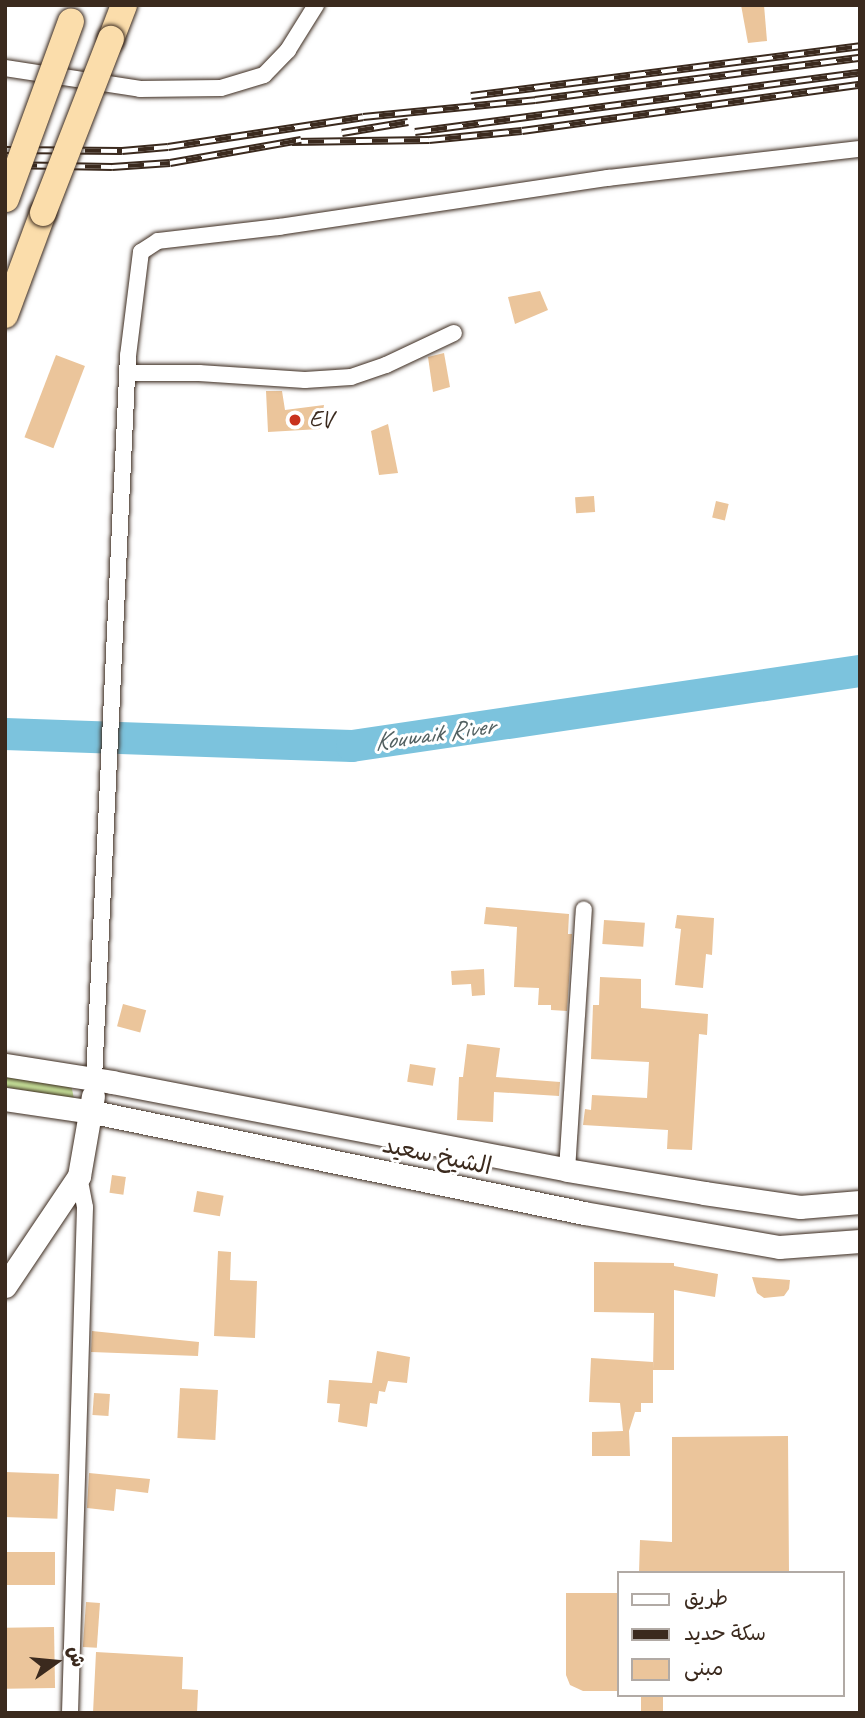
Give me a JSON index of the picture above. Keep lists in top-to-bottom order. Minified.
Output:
{"streets":{"main road":["الشيخ سعيد"]},"water":["Kouwaik River"],"places":["EV"],"legend":["طريق","سكة حديد","مبنى"],"north":"right"}
